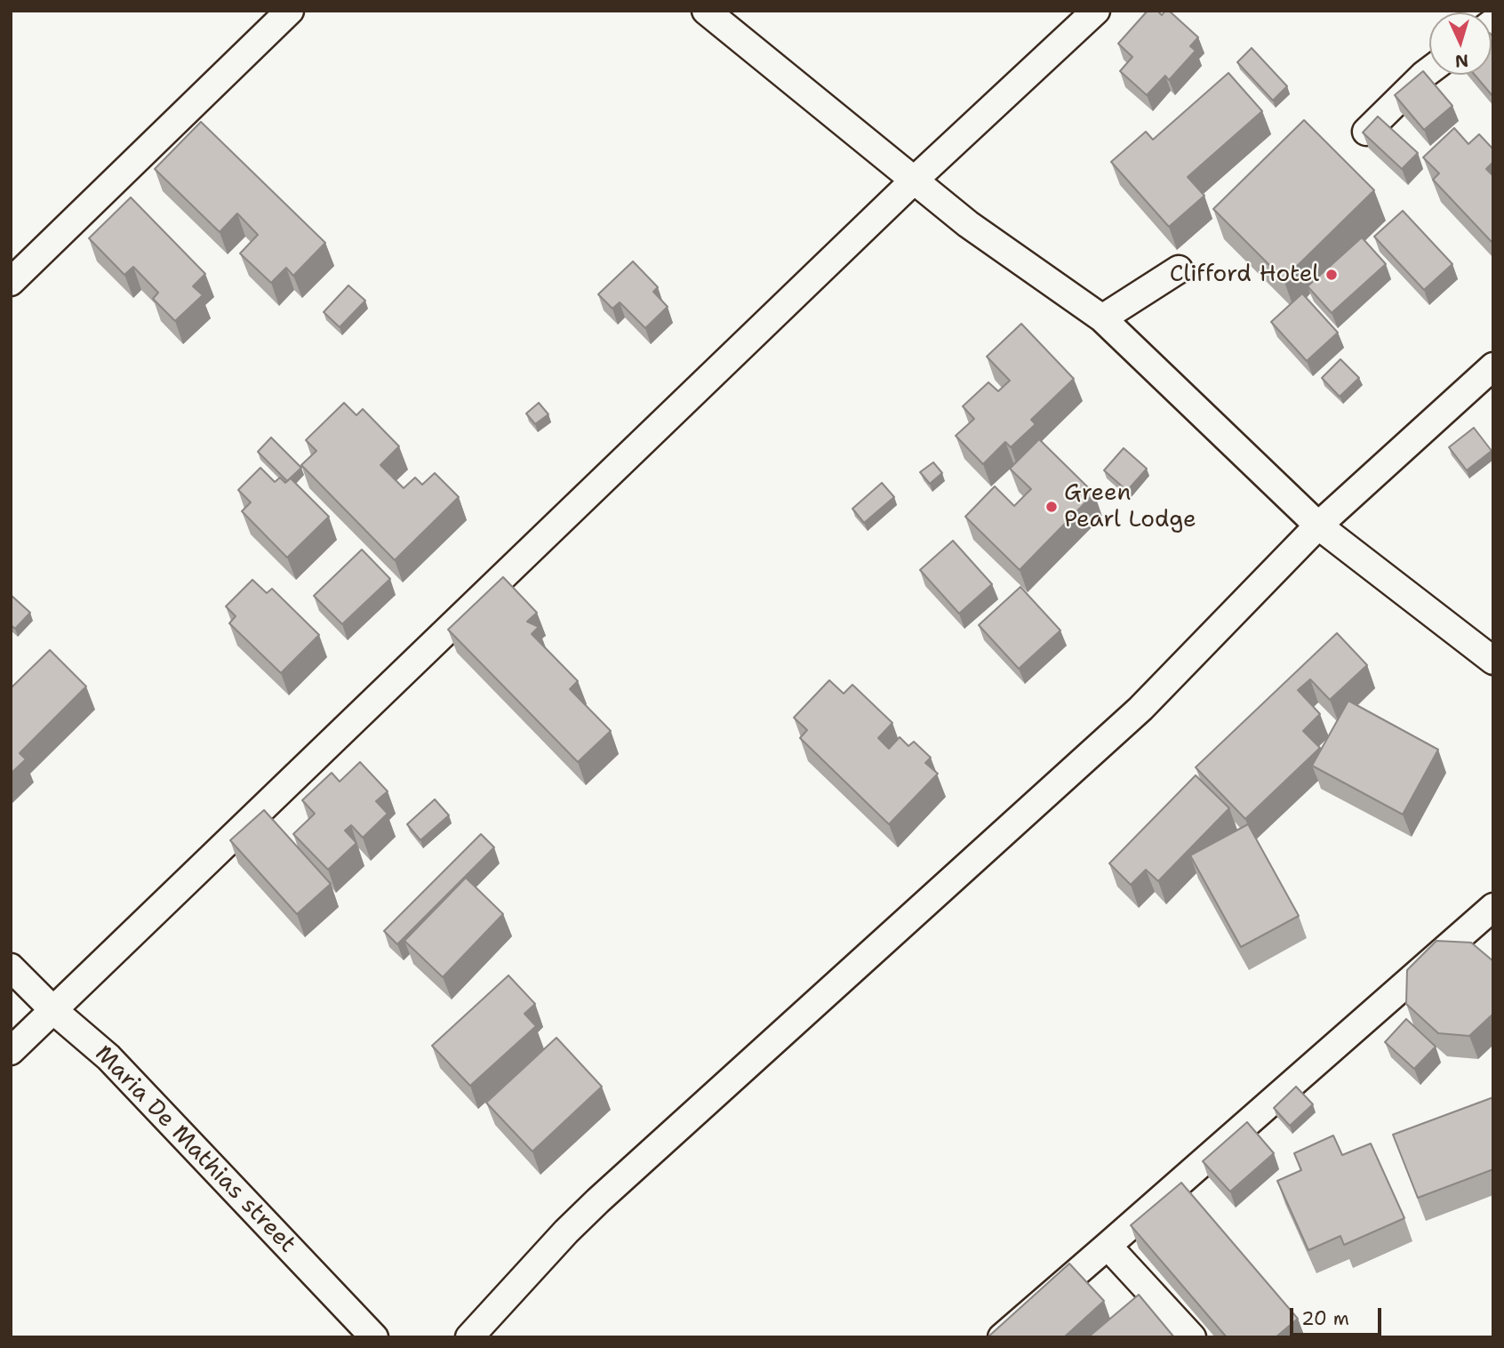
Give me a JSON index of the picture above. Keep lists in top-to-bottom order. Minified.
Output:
{"streets":{"street":["Maria De Mathias street"]},"places":["Clifford Hotel","Green Pearl Lodge"],"scale_bar":"20 m","north":"bottom"}
